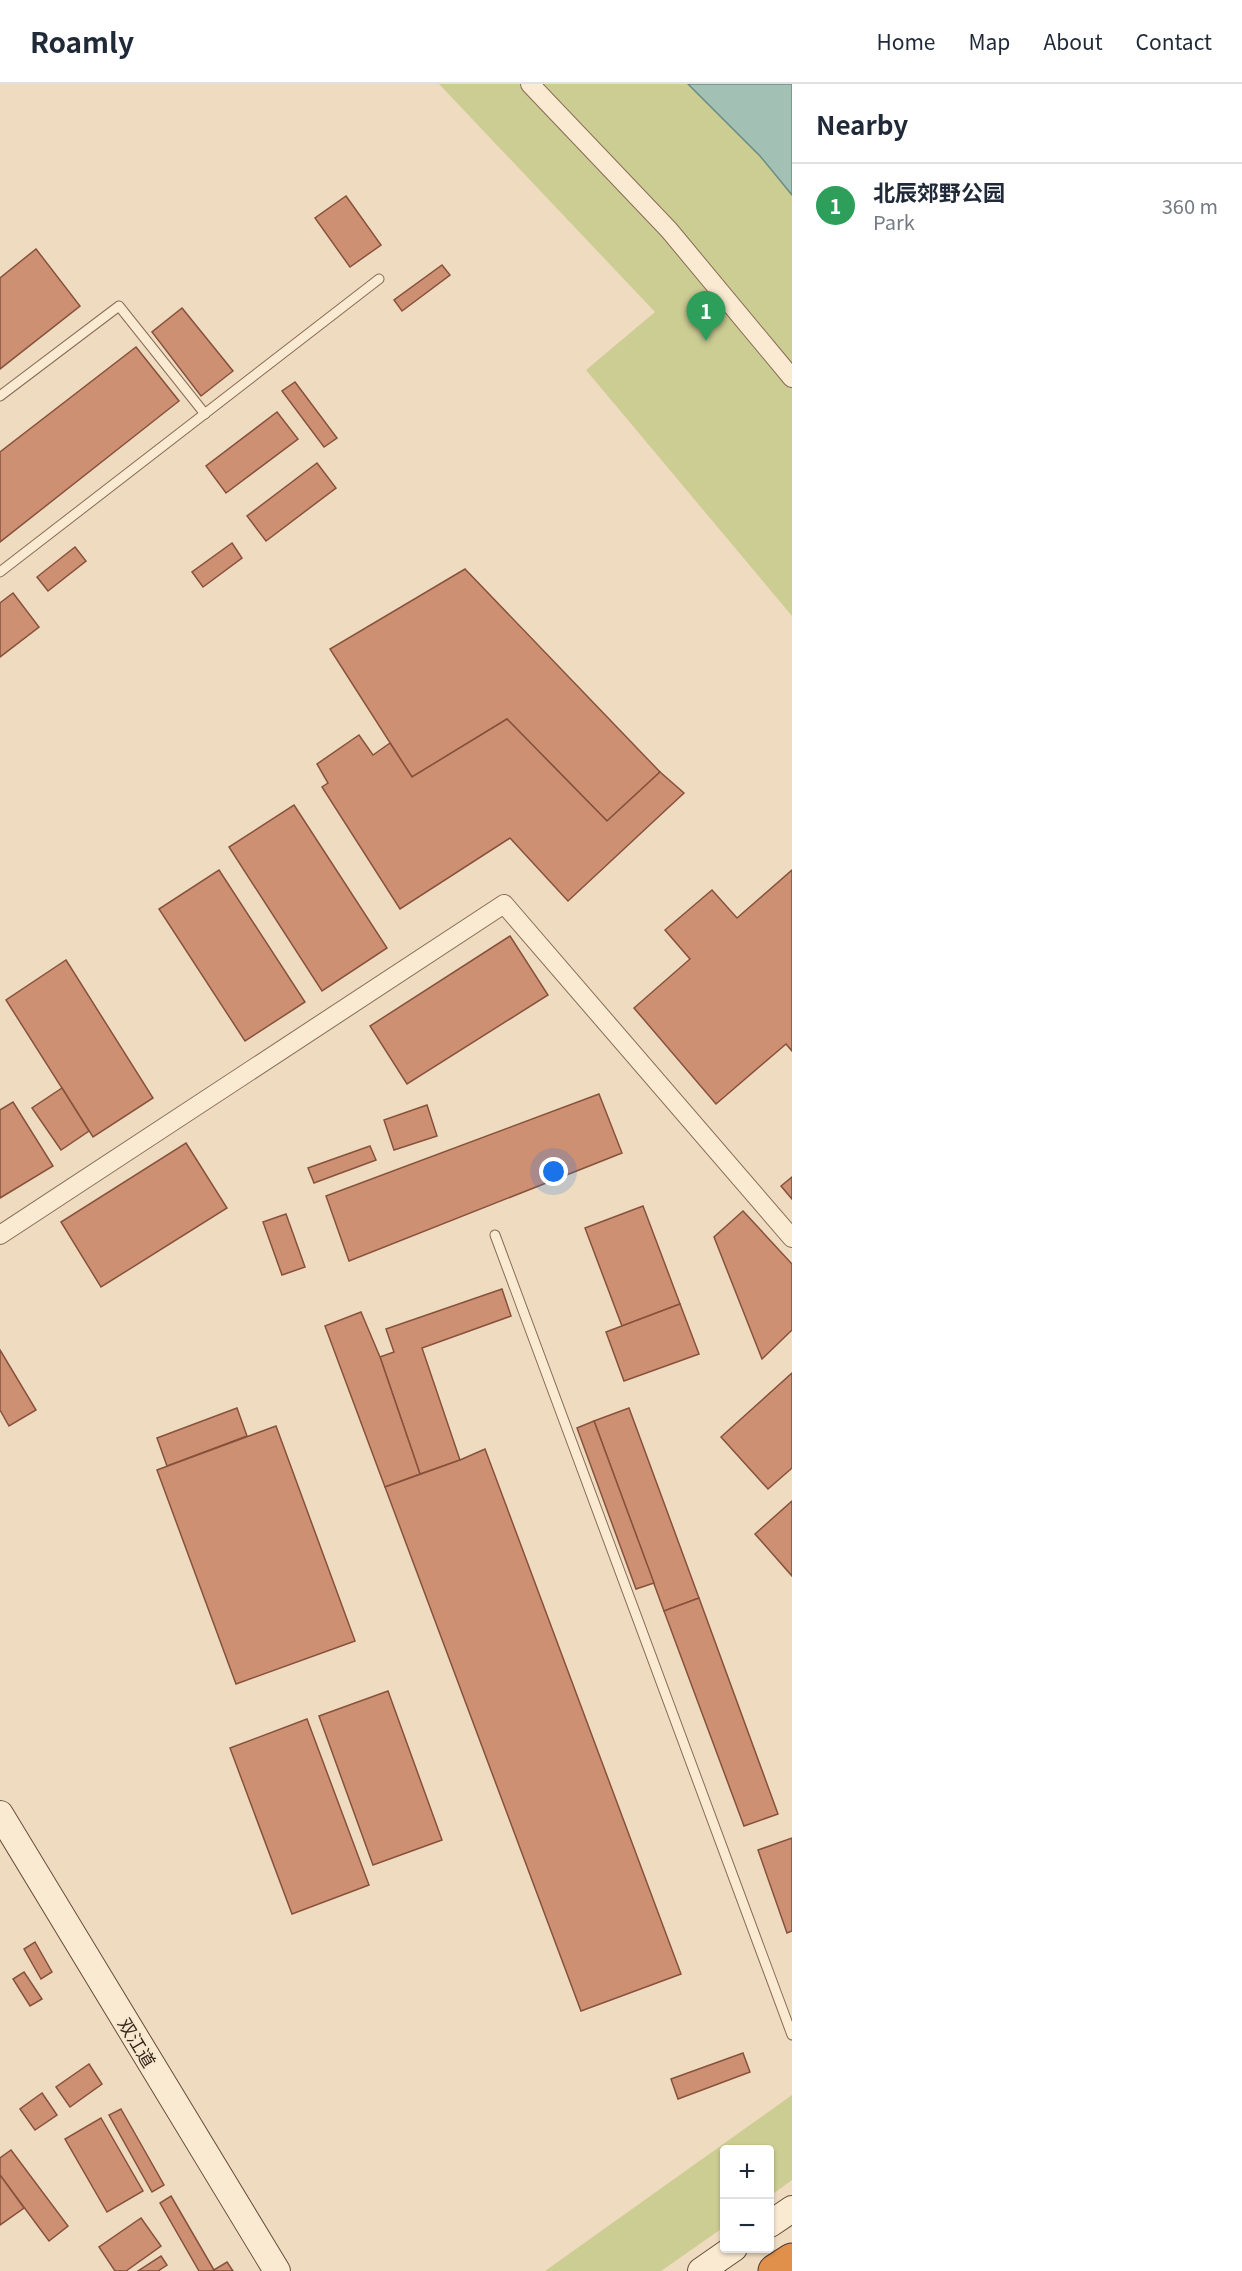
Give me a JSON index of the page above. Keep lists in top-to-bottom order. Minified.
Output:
{"streets":{"main road":["双江道"]},"page":{"header":"Roamly","nav":["Home","Map","About","Contact"],"heading":"Nearby","list":[{"mark":"1","name":"北辰郊野公园","note":"Park","value":"360 m"}],"pins":"1","map_buttons":["+","−"]}}
